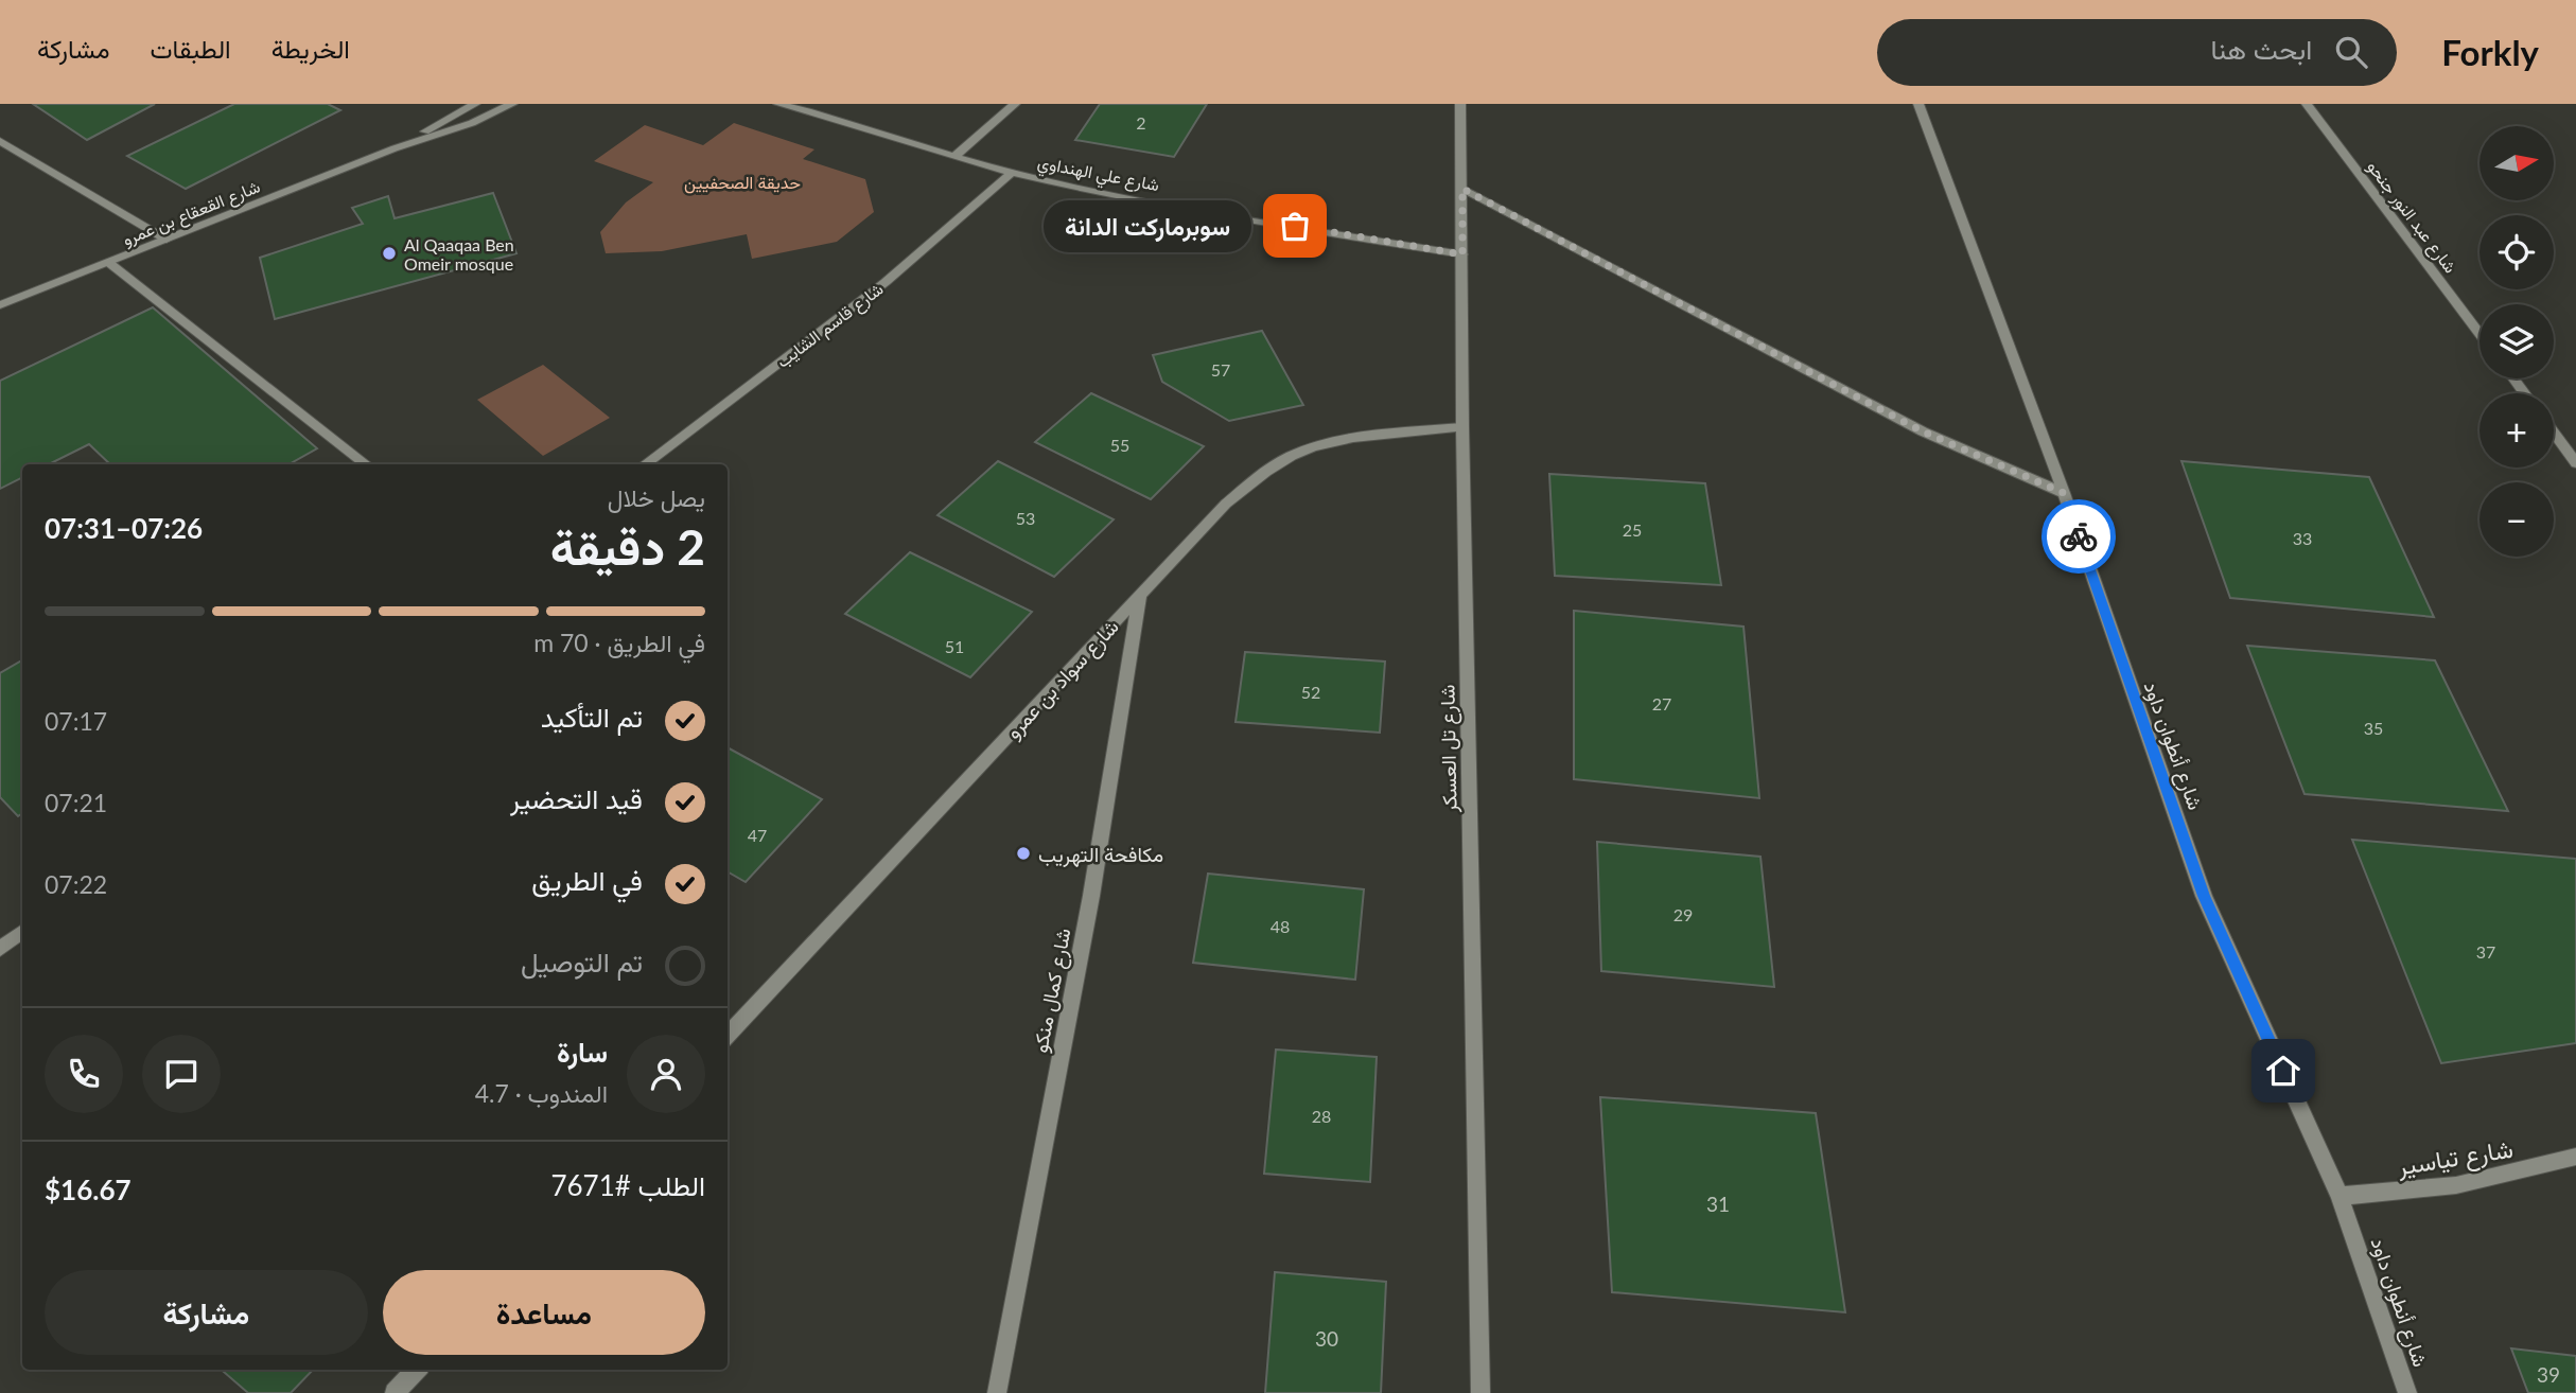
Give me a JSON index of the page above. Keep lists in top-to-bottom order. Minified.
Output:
{"streets":{"street":["شارع علي الهنداوي","شارع القعقاع بن عمرو","شارع عبد النور جنحو","شارع قاسم الشايب","شارع سواد بن عمرو","شارع أنطوان داود","شارع تل العسكر","شارع كمال منكو","شارع تياسير"]},"crossings":[["شارع علي الهنداوي","شارع قاسم الشايب"],["شارع علي الهنداوي","شارع تل العسكر"],["شارع سواد بن عمرو","شارع تل العسكر"],["شارع سواد بن عمرو","شارع كمال منكو"],["شارع أنطوان داود","شارع تياسير"]],"parks":["حديقة الصحفيين"],"places":["سوبرماركت الدانة","Al Qaaqaa Ben Omeir mosque","مكافحة التهريب"],"house_numbers":["2","57","55","53","25","33","51","52","27","35","47","29","48","37","28","31","30","39"],"north":"right","page":{"header":"Forkly","search":"ابحث هنا","nav":["الخريطة","الطبقات","مشاركة"],"map_buttons":["+","−"],"bubble":"سوبرماركت الدانة","heading":["2 دقيقة","يصل خلال","07:26–07:31"],"panel":["سارة","المندوب · 4.7","الطلب #7671","$16.67"],"bar":"في الطريق · 70 m","list":[["تم التأكيد","07:17"],["قيد التحضير","07:21"],["في الطريق","07:22"],"تم التوصيل"],"buttons":["مساعدة","مشاركة"]}}
